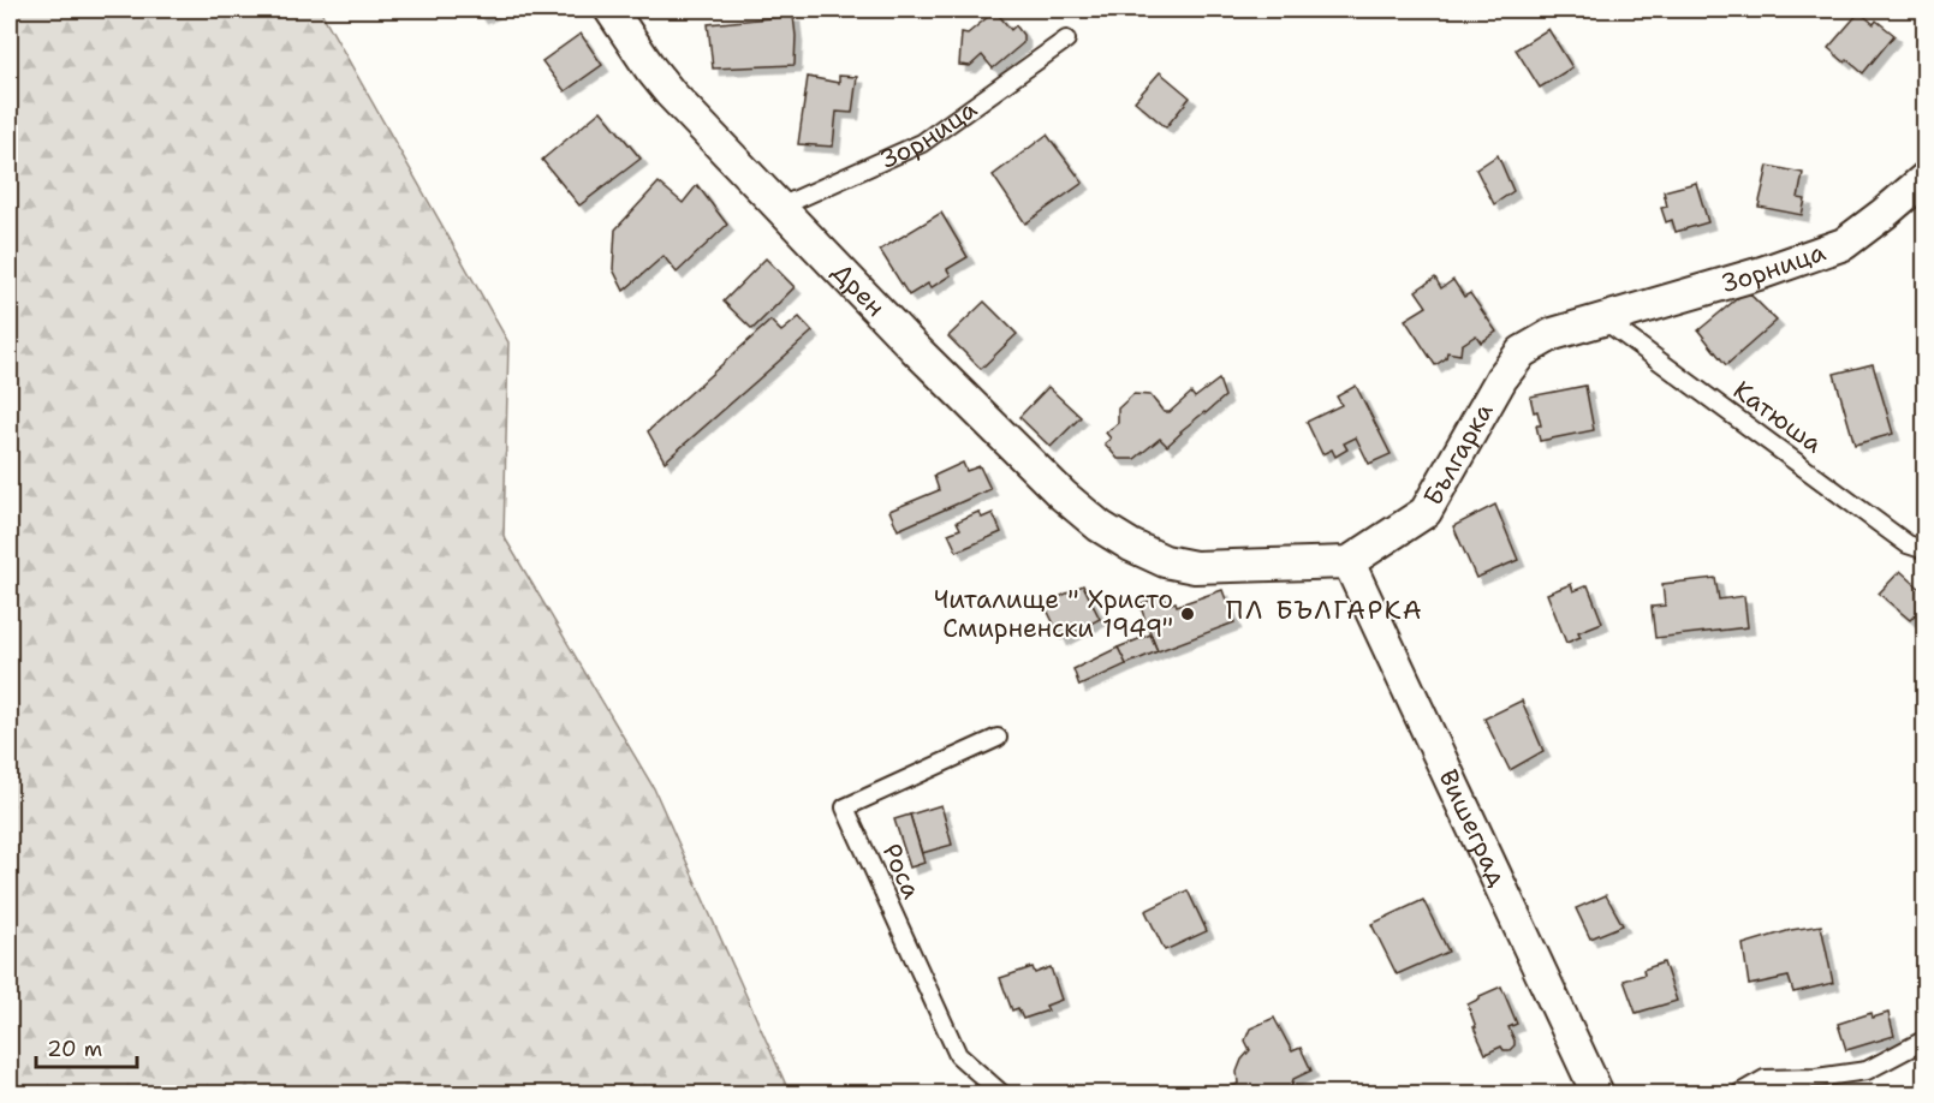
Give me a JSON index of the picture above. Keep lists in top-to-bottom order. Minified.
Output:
{"streets":{"street":["Зорница","Дрен","Българка","Вишеград"],"lane":["Катюша","Роса"]},"crossings":[["Зорница","Дрен"],["Зорница","Катюша"],["Зорница","Българка"],["Дрен","Българка"],["Дрен","Вишеград"],["Катюша","Българка"],["Българка","Вишеград"]],"districts":["ПЛ БЪЛГАРКА"],"places":["Читалище \" Христо Смирненски 1949\""],"scale_bar":"20 m"}
